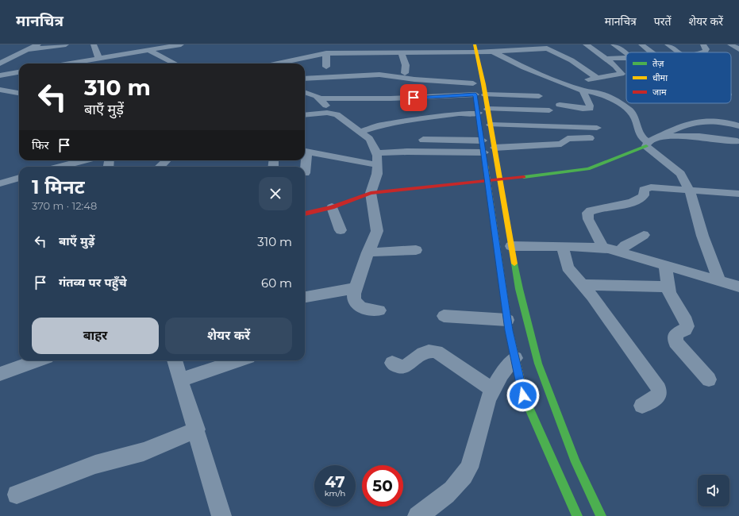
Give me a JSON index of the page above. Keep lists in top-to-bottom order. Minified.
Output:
{"legend":["तेज़","धीमा","जाम"],"page":{"header":"मानचित्र","nav":["मानचित्र","परतें","शेयर करें"],"turn":["310 m","बाएँ मुड़ें"],"then":"फिर","heading":["1 मिनट","370 m · 12:48"],"list":[{"name":"बाएँ मुड़ें","value":"310 m"},{"name":"गंतव्य पर पहुँचे","value":"60 m"}],"buttons":["बाहर","शेयर करें"],"speed":"47 km/h","limit":"50"}}
